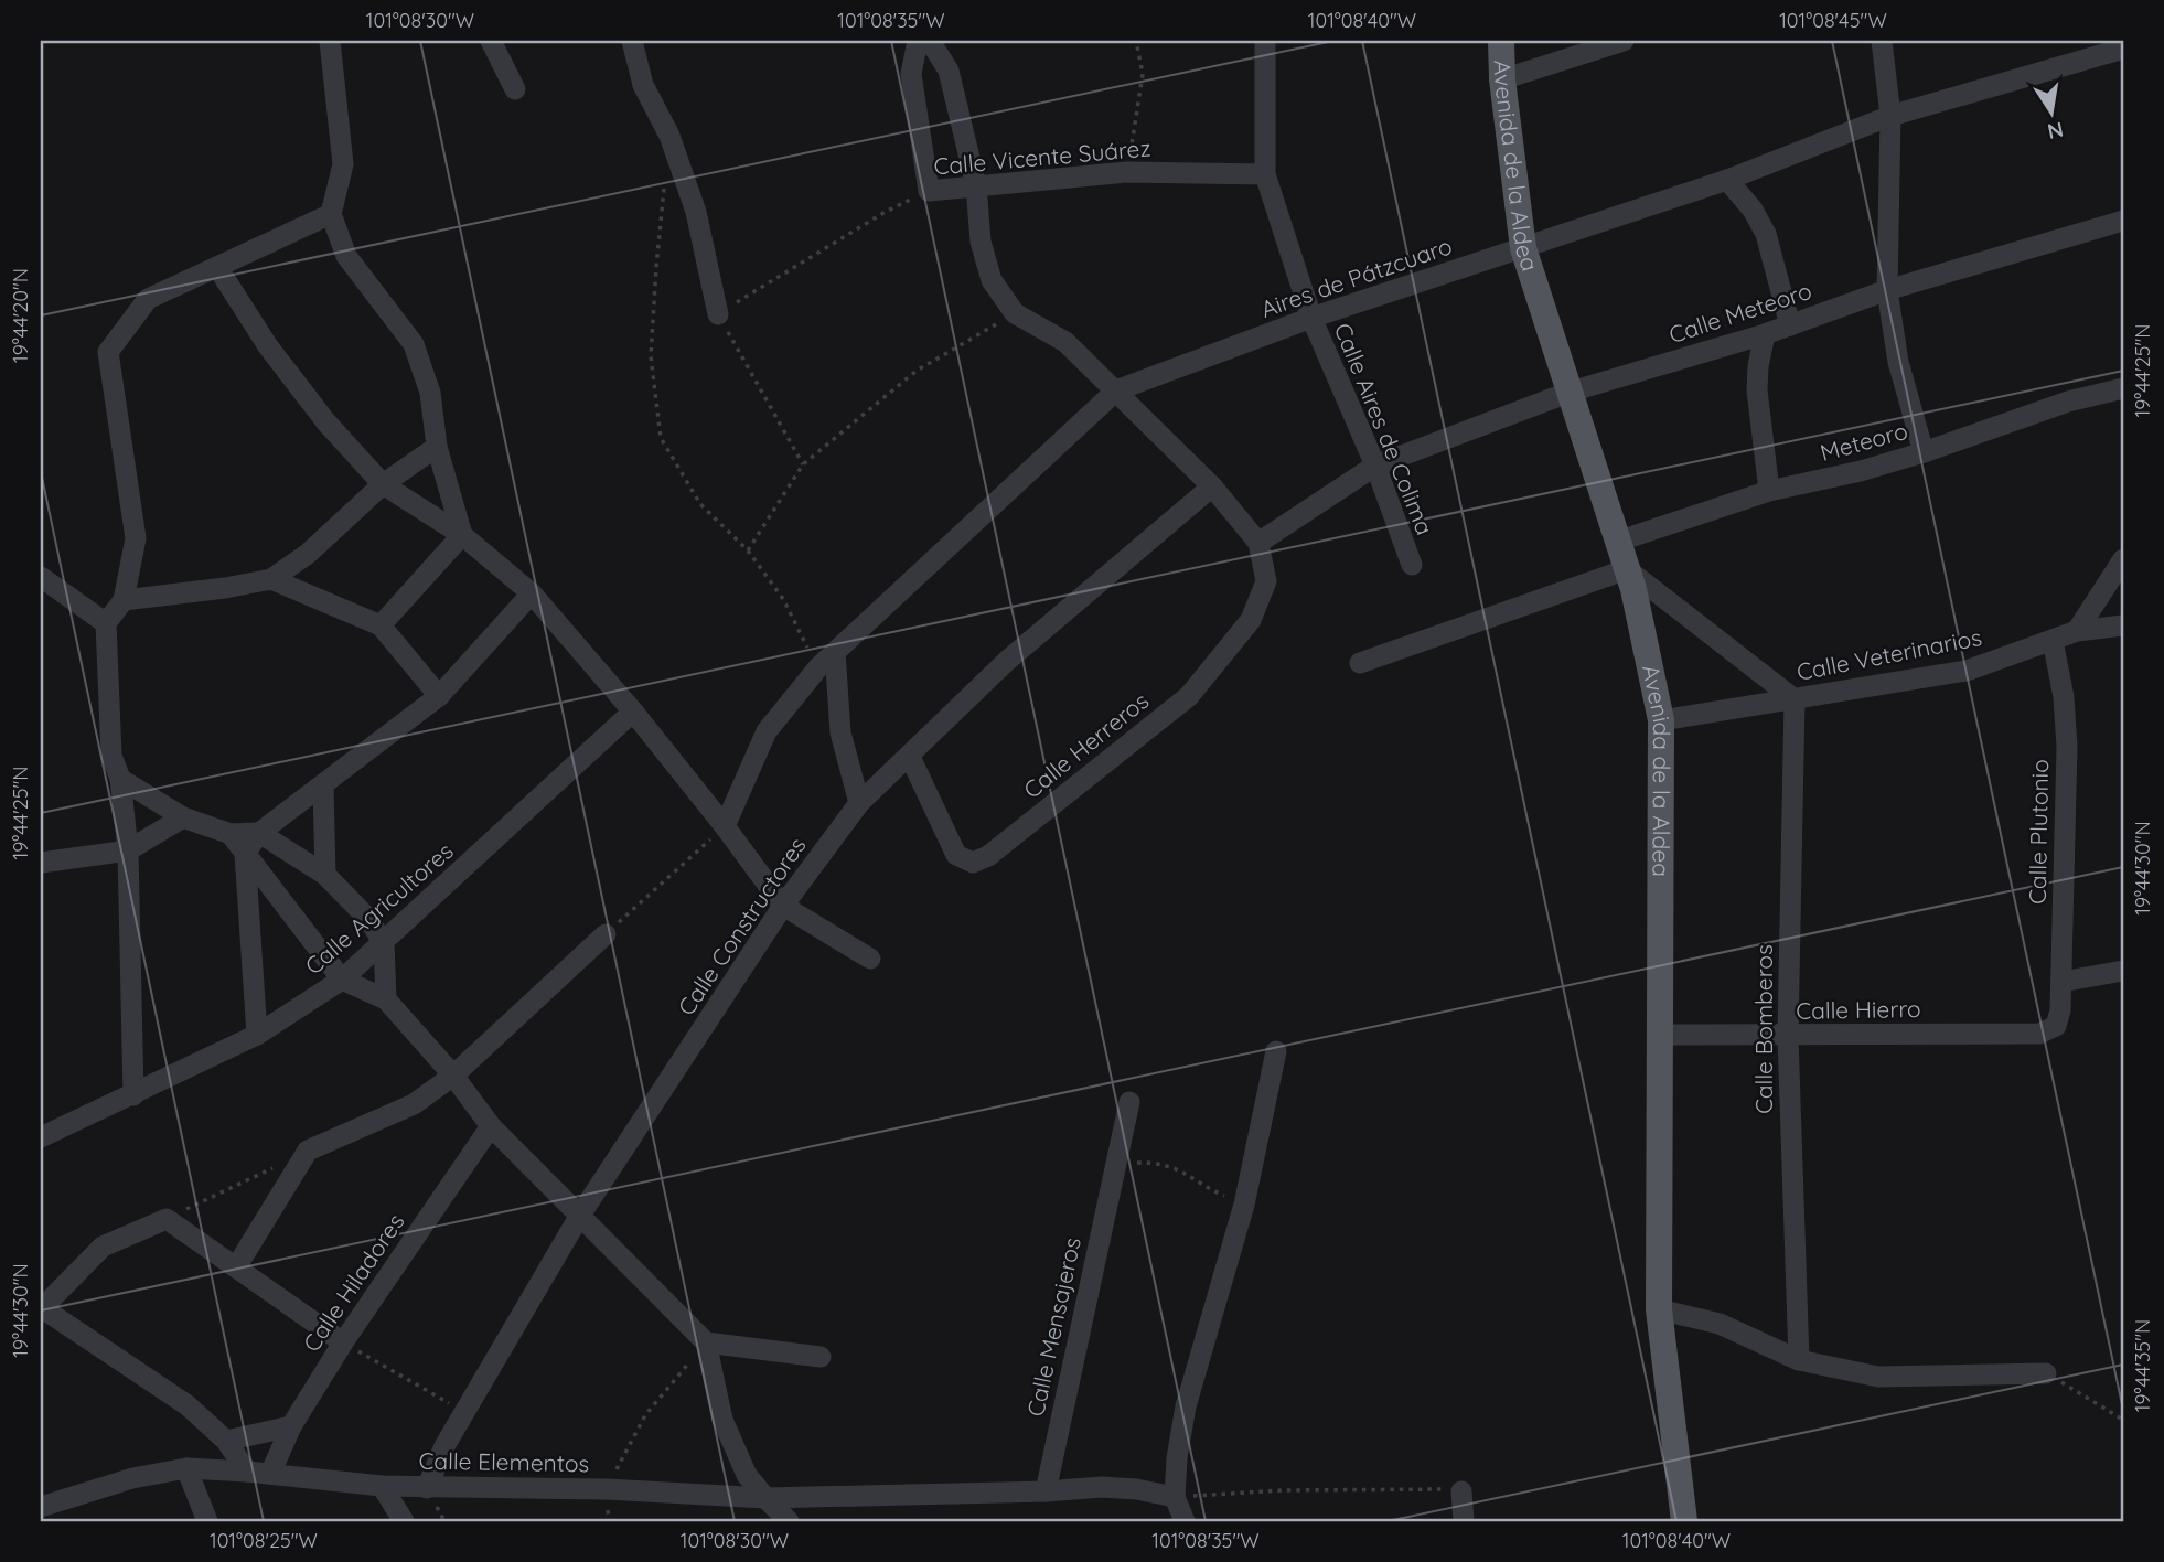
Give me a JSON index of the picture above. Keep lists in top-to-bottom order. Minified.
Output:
{"streets":{"main road":["Avenida de la Aldea"],"street":["Calle Vicente Suárez","Aires de Pátzcuaro","Calle Meteoro","Calle Aires de Colima","Meteoro","Calle Veterinarios","Calle Herreros","Calle Plutonio","Calle Agricultores","Calle Constructores","Calle Hierro","Calle Bomberos","Calle Hiladores","Calle Mensajeros","Calle Elementos"]},"crossings":[["Calle Vicente Suárez","Calle Aires de Colima"],["Avenida de la Aldea","Aires de Pátzcuaro"],["Avenida de la Aldea","Calle Meteoro"],["Avenida de la Aldea","Meteoro"],["Avenida de la Aldea","Calle Veterinarios"],["Avenida de la Aldea","Calle Hierro"],["Aires de Pátzcuaro","Calle Aires de Colima"],["Calle Meteoro","Calle Aires de Colima"],["Calle Meteoro","Calle Herreros"],["Calle Veterinarios","Calle Plutonio"],["Calle Veterinarios","Calle Bomberos"],["Calle Herreros","Calle Constructores"],["Calle Plutonio","Calle Hierro"],["Calle Constructores","Calle Elementos"],["Calle Hierro","Calle Bomberos"],["Calle Hiladores","Calle Elementos"]],"north":"bottom","coordinates":["101°08'30\"W","101°08'35\"W","101°08'40\"W","101°08'45\"W","19°44'20\"N","19°44'25\"N","19°44'30\"N","19°44'35\"N","101°08'25\"W"]}
